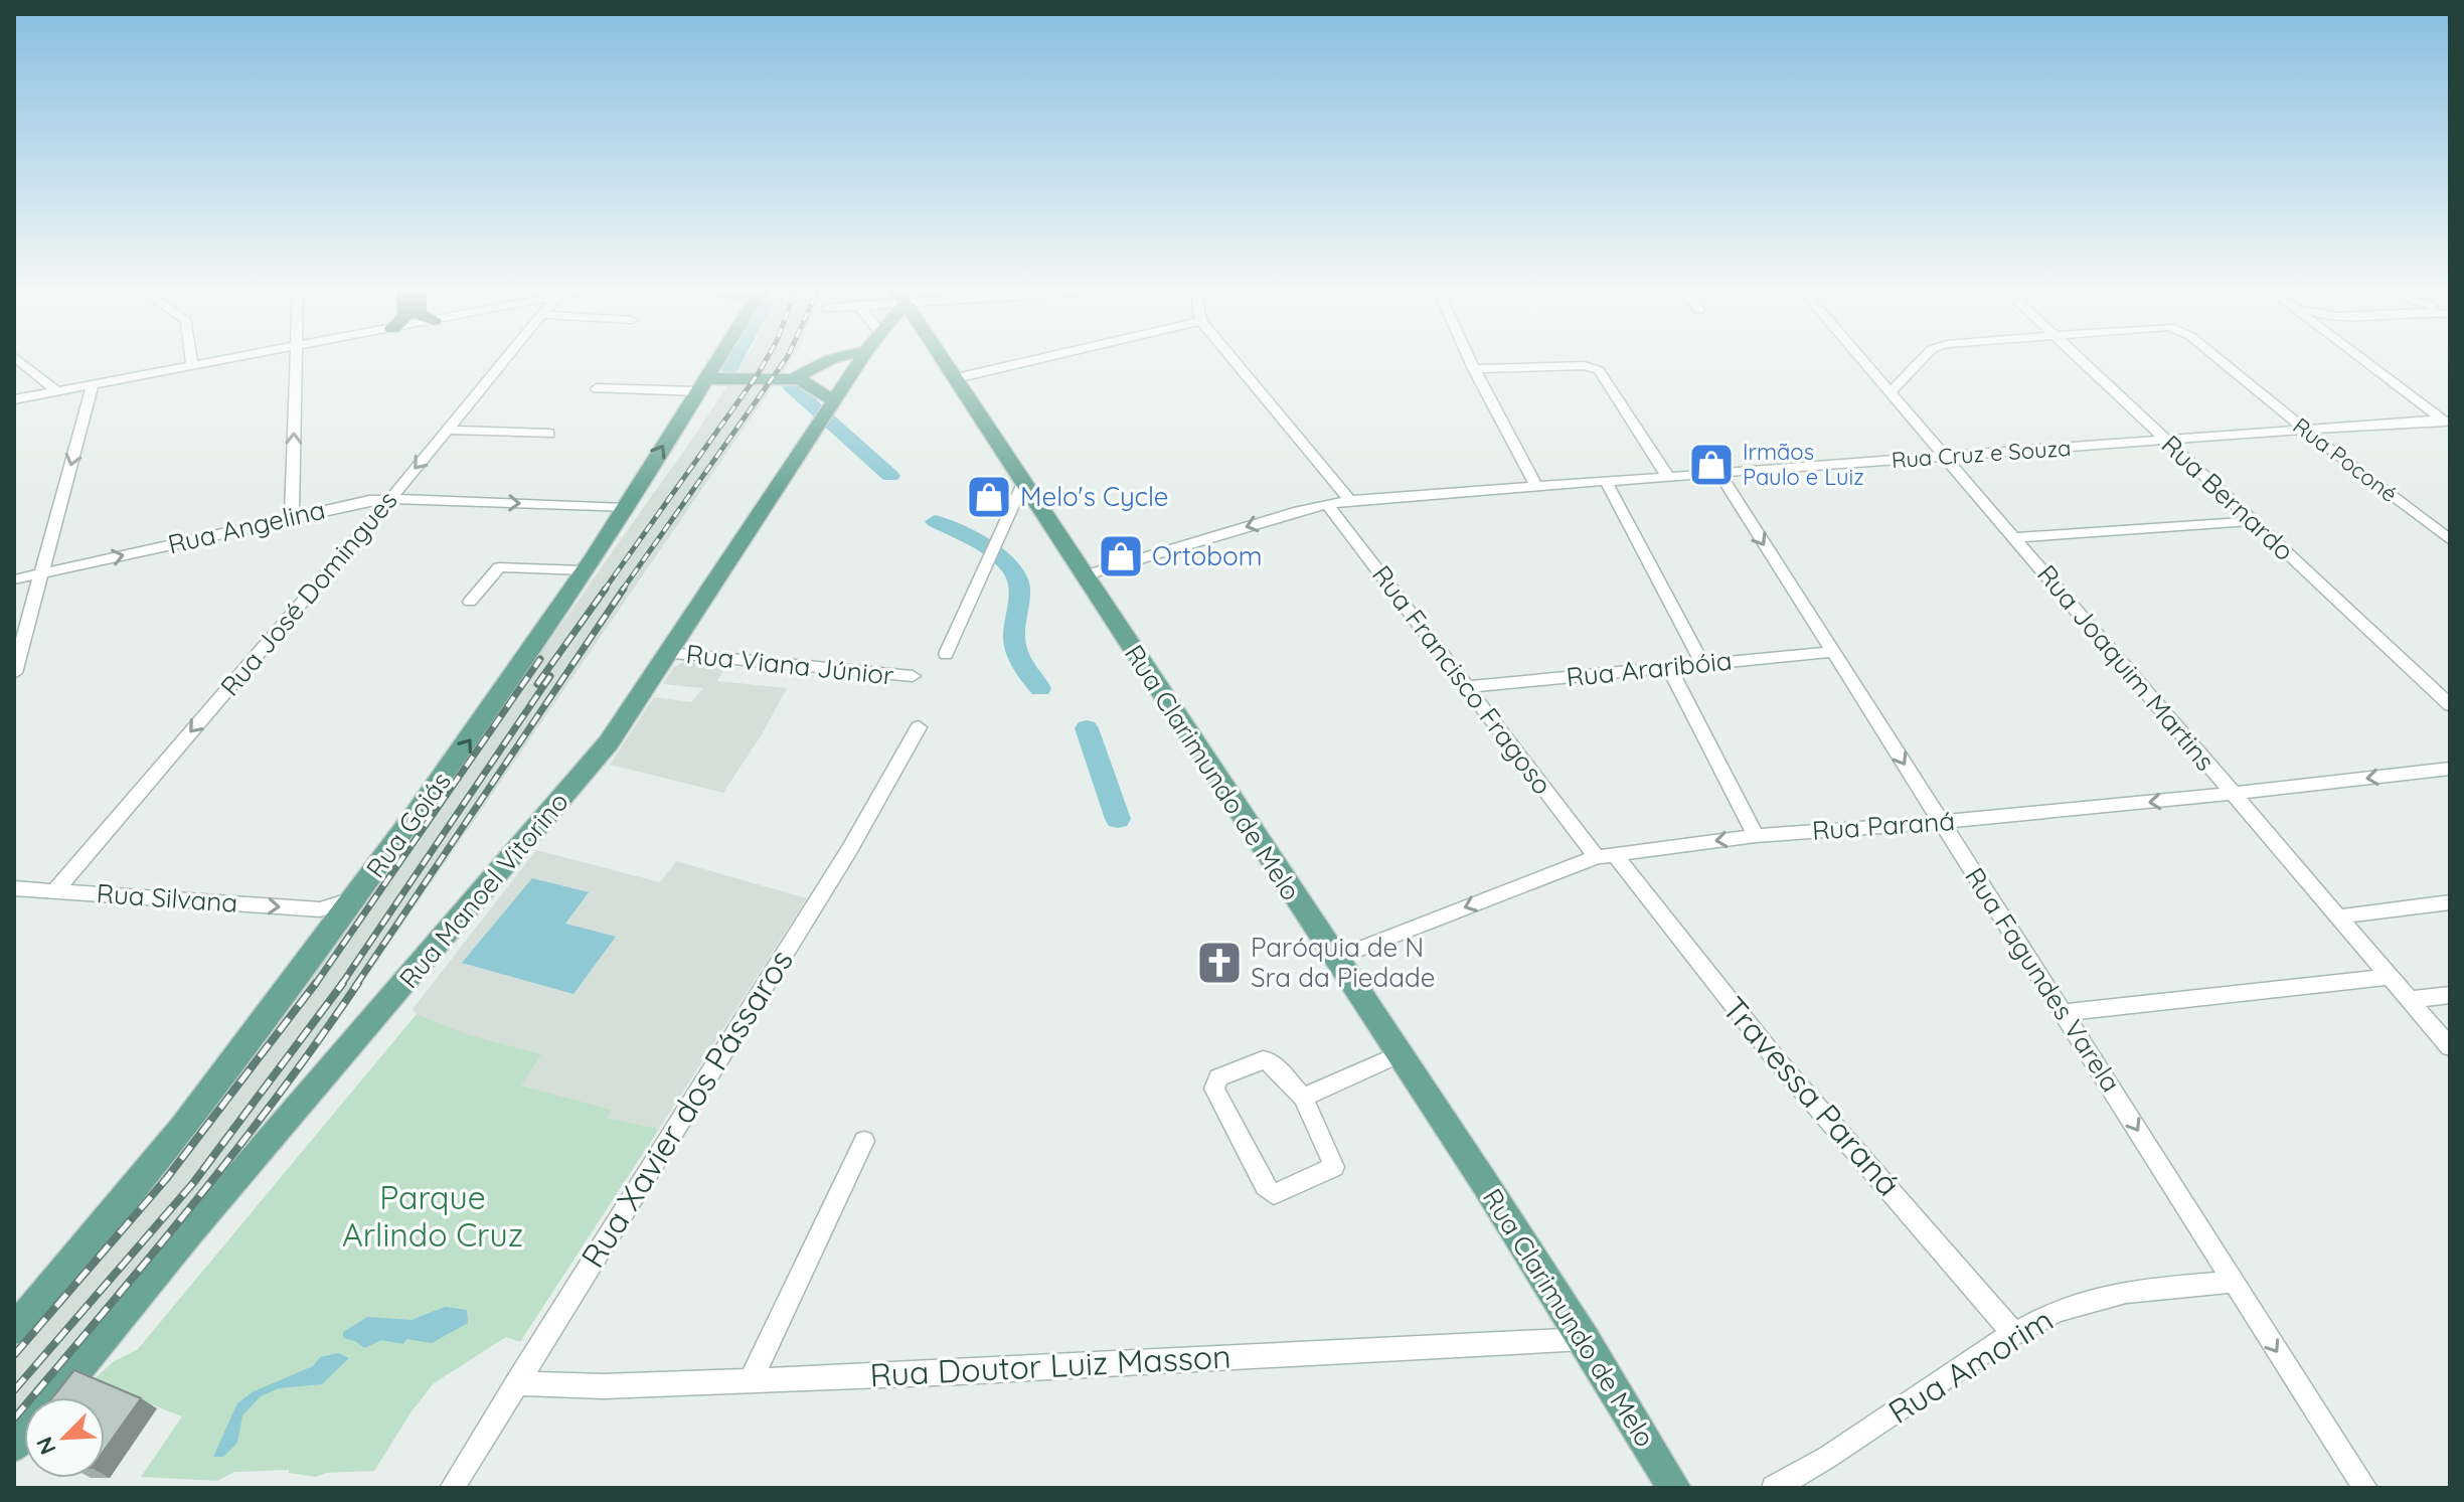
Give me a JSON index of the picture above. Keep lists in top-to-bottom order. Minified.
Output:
{"streets":{"main road":["Rua Clarimundo de Melo","Rua Goiás","Rua Manoel Vitorino"],"street":["Rua Cruz e Souza","Rua Poconé","Rua Bernardo","Rua Angelina","Rua José Domingues","Rua Viana Júnior","Rua Joaquim Martins","Rua Araribóia","Rua Francisco Fragoso","Rua Paraná","Rua Silvana","Rua Fagundes Varela","Travessa Paraná","Rua Xavier dos Pássaros","Rua Doutor Luiz Masson","Rua Amorim"]},"crossings":[["Rua Cruz e Souza","Rua Poconé"],["Rua Cruz e Souza","Rua Bernardo"],["Rua Cruz e Souza","Rua Joaquim Martins"],["Rua Cruz e Souza","Rua Francisco Fragoso"],["Rua Cruz e Souza","Rua Clarimundo de Melo"],["Rua Cruz e Souza","Rua Fagundes Varela"],["Rua Angelina","Rua José Domingues"],["Rua Angelina","Rua Goiás"],["Rua José Domingues","Rua Silvana"],["Rua Viana Júnior","Rua Manoel Vitorino"],["Rua Joaquim Martins","Rua Paraná"],["Rua Araribóia","Rua Francisco Fragoso"],["Rua Araribóia","Rua Fagundes Varela"],["Rua Francisco Fragoso","Rua Paraná"],["Rua Francisco Fragoso","Travessa Paraná"],["Rua Clarimundo de Melo","Rua Paraná"],["Rua Clarimundo de Melo","Rua Doutor Luiz Masson"],["Rua Goiás","Rua Silvana"],["Rua Paraná","Rua Fagundes Varela"],["Rua Paraná","Travessa Paraná"],["Rua Fagundes Varela","Rua Amorim"],["Travessa Paraná","Rua Amorim"],["Rua Xavier dos Pássaros","Rua Doutor Luiz Masson"]],"one_way":["Rua Angelina","Rua José Domingues","Rua Goiás","Rua Paraná","Rua Silvana","Rua Fagundes Varela"],"parks":["Parque Arlindo Cruz"],"places":{"shop":["Irmãos Paulo e Luiz","Melo's Cycle","Ortobom"],"church":["Paróquia de N Sra da Piedade"]},"north":"bottom left"}
